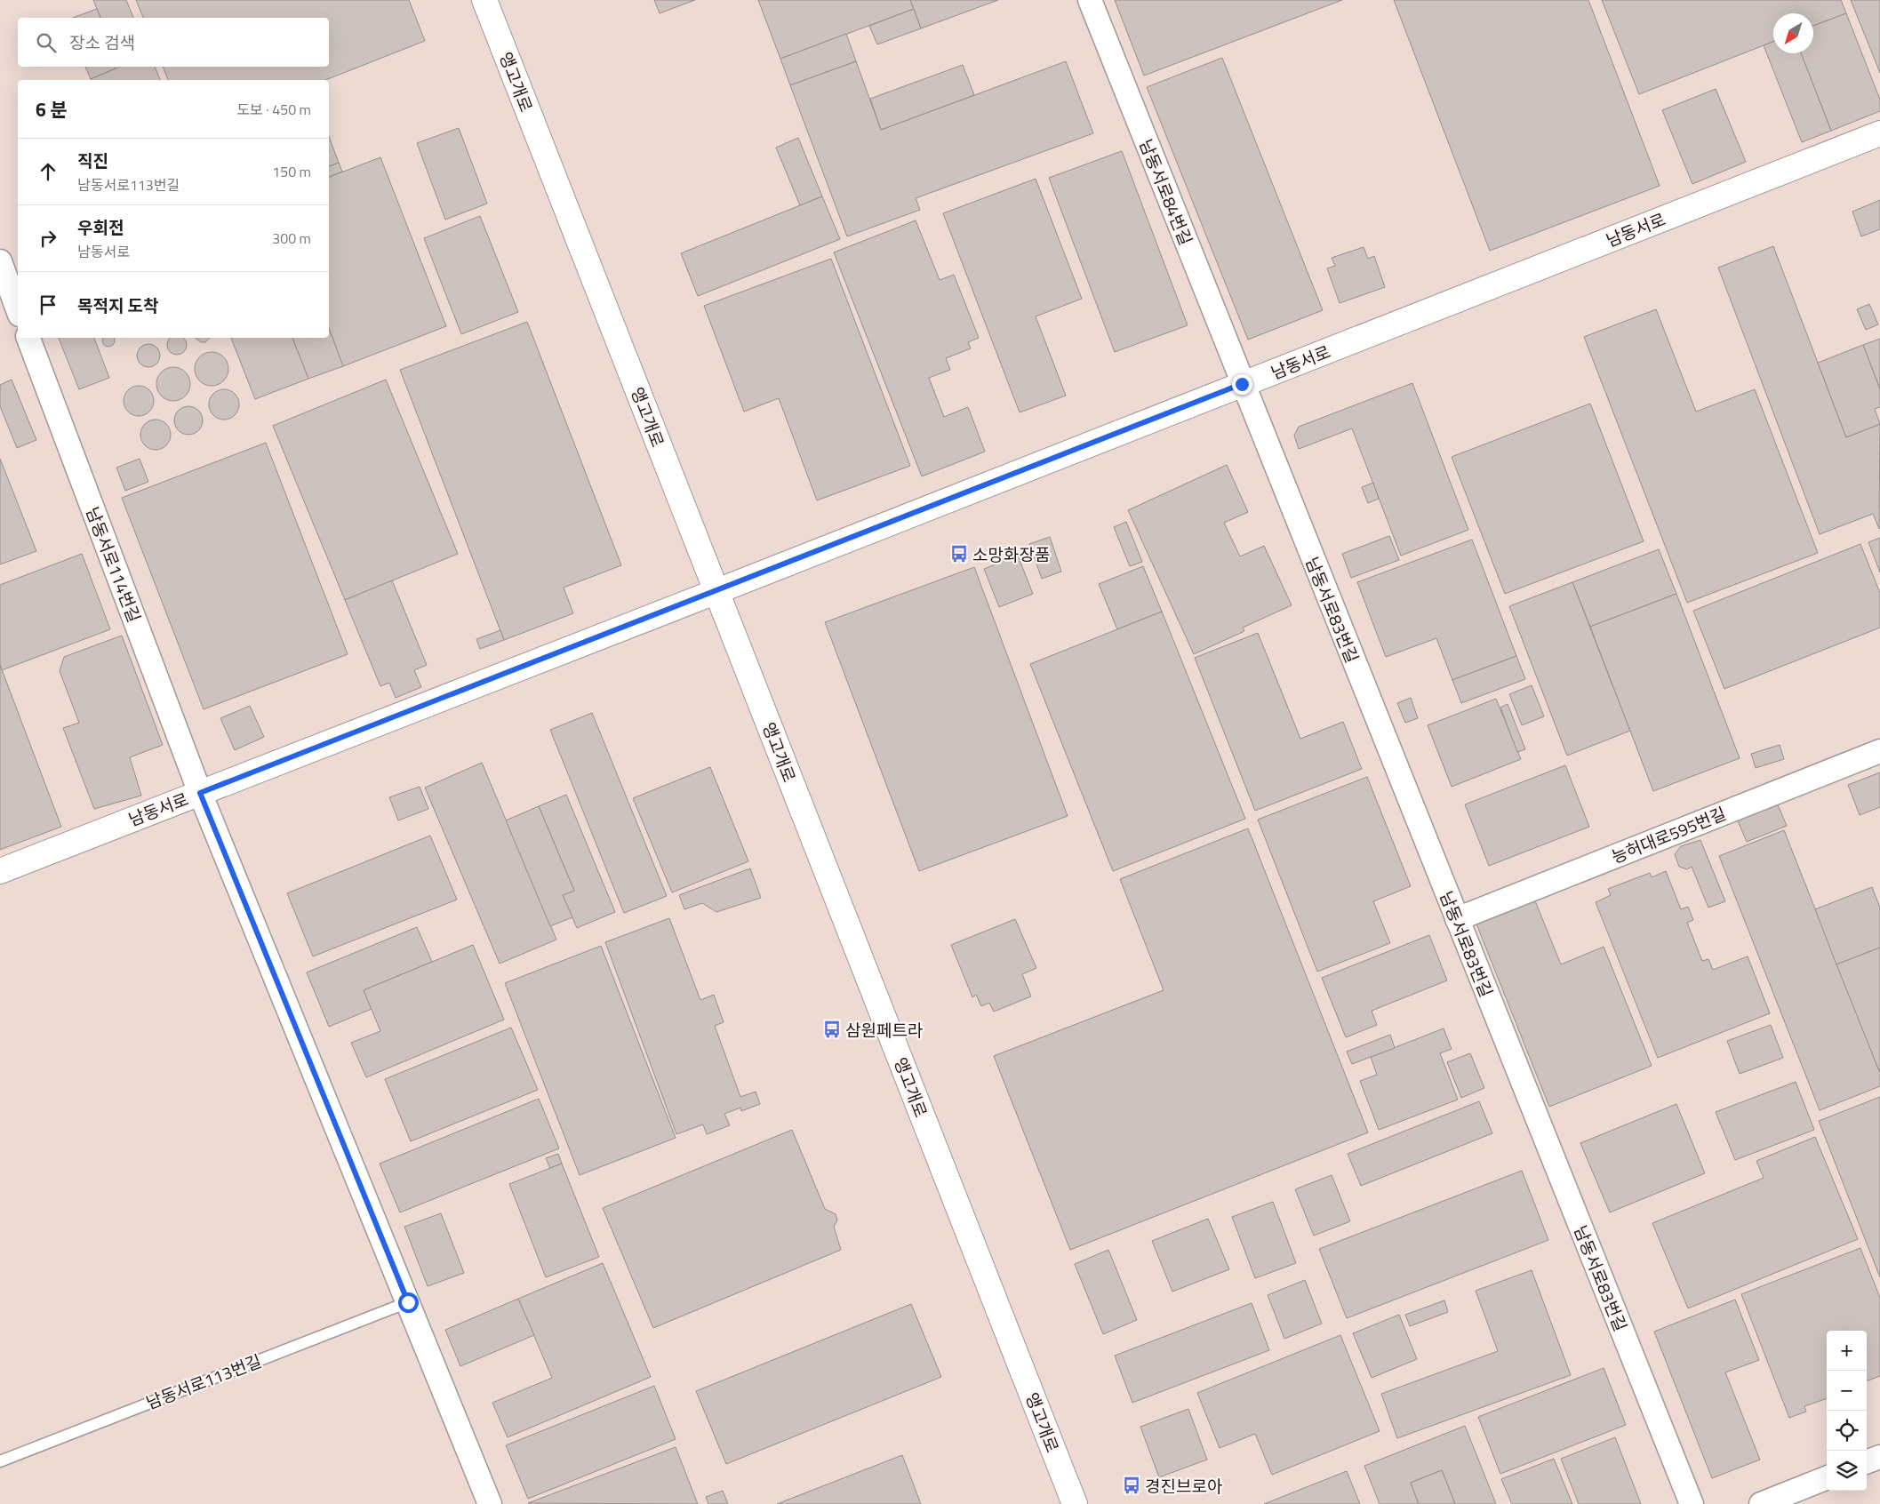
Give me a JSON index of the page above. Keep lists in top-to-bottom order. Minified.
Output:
{"streets":{"main road":["앵고개로","남동서로"],"street":["남동서로84번길","남동서로114번길","남동서로83번길","능허대로595번길"],"lane":["남동서로113번길"]},"crossings":[["앵고개로","남동서로"],["남동서로84번길","남동서로"],["남동서로84번길","남동서로83번길"],["남동서로","남동서로114번길"],["남동서로","남동서로83번길"],["남동서로83번길","능허대로595번길"]],"places":{"bus stop":["소망화장품","삼원페트라","경진브로아"]},"north":"bottom left","page":{"search":"장소 검색","heading":["6 분","도보 · 450 m"],"list":[["직진","남동서로113번길","150 m"],["우회전","남동서로","300 m"],"목적지 도착"],"map_buttons":["+","−"]}}
